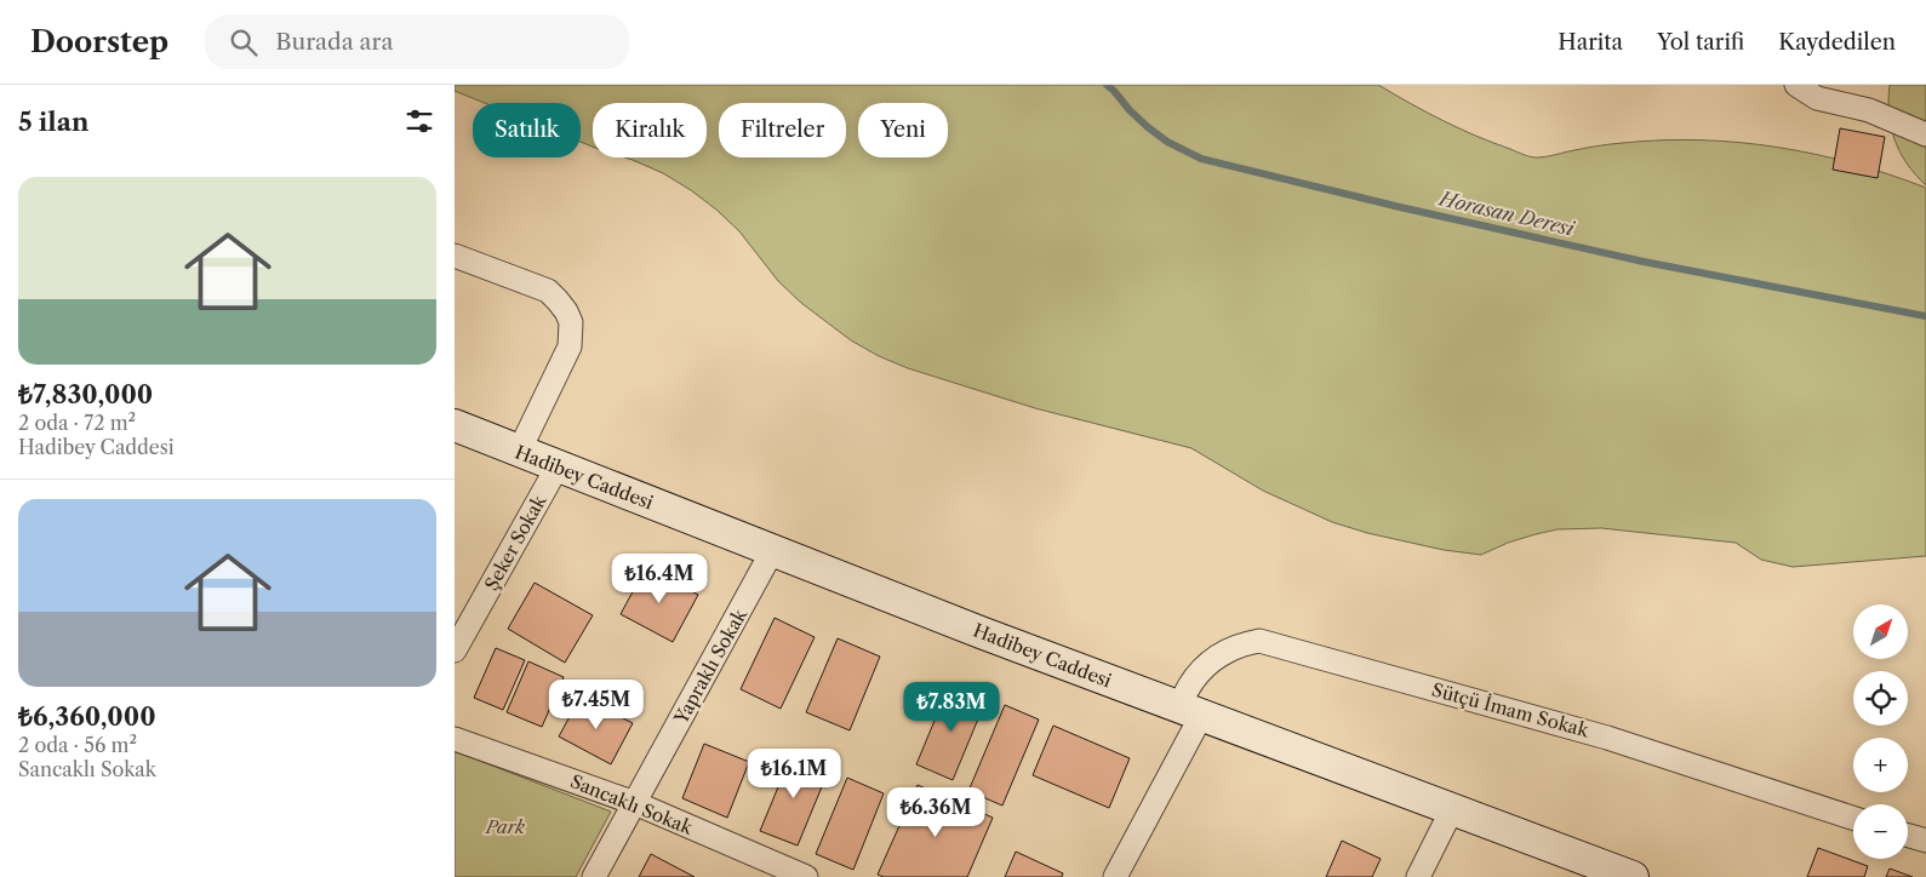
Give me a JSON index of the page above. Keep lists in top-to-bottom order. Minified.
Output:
{"streets":{"main road":["Hadibey Caddesi"],"street":["Şeker Sokak","Yapraklı Sokak","Sütçü İmam Sokak","Sancaklı Sokak"]},"crossings":[["Hadibey Caddesi","Şeker Sokak"],["Hadibey Caddesi","Yapraklı Sokak"],["Hadibey Caddesi","Sütçü İmam Sokak"],["Yapraklı Sokak","Sancaklı Sokak"]],"water":["Horasan Deresi"],"parks":["Park"],"north":"top right","page":{"header":"Doorstep","search":"Burada ara","nav":["Harita","Yol tarifi","Kaydedilen"],"heading":"5 ilan","chip":["Satılık","Kiralık","Filtreler","Yeni"],"list":[{"name":"₺7,830,000","note":"2 oda · 72 m² · Hadibey Caddesi"},{"name":"₺6,360,000","note":"2 oda · 56 m² · Sancaklı Sokak"}],"price":["₺16.4M","₺7.45M","₺7.83M","₺16.1M","₺6.36M"],"map_buttons":["+","−"]}}
